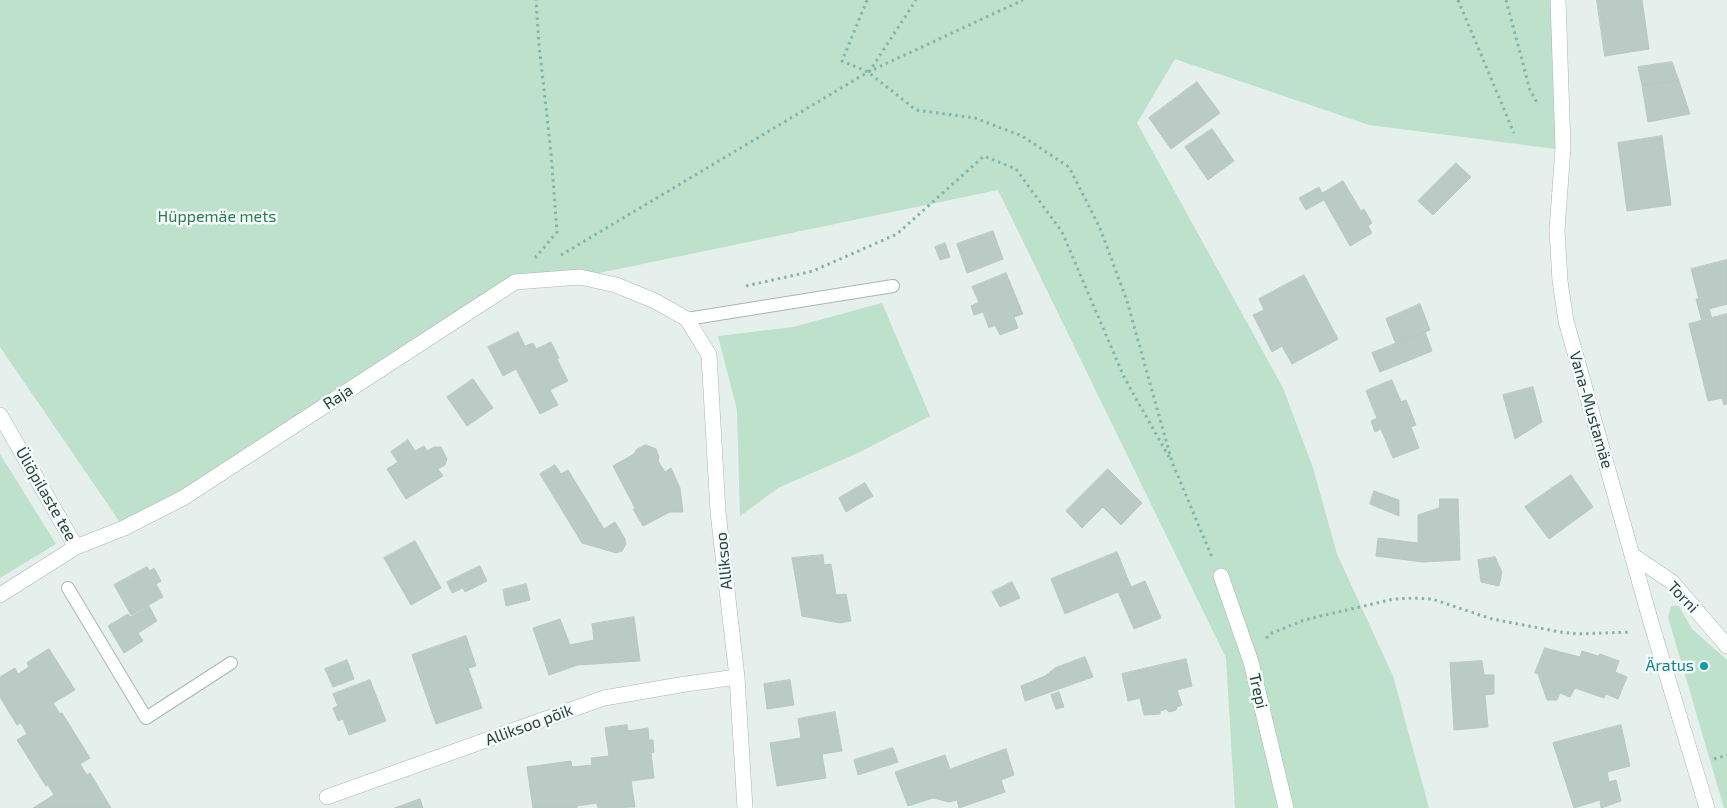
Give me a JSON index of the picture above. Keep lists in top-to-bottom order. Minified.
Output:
{"streets":{"street":["Raja","Vana-Mustamäe","Üliõpilaste tee","Alliksoo","Torni","Trepi","Alliksoo põik"]},"crossings":[["Raja","Üliõpilaste tee"],["Raja","Alliksoo"],["Vana-Mustamäe","Torni"],["Alliksoo","Alliksoo põik"]],"parks":["Hüppemäe mets"],"places":["Äratus"]}
